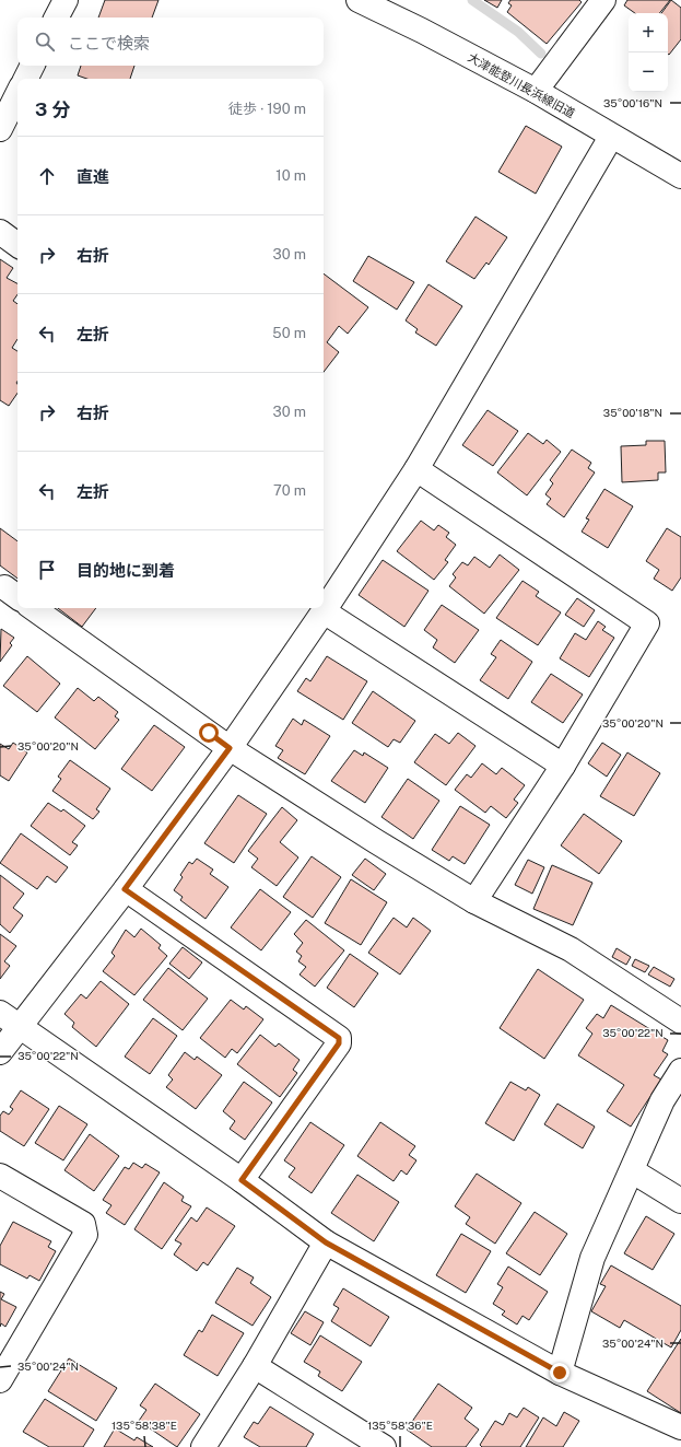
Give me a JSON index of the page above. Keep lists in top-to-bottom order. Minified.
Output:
{"streets":{"street":["大津能登川長浜線旧道"]},"page":{"map_buttons":["+","−"],"search":"ここで検索","heading":["3 分","徒歩 · 190 m"],"list":[["直進","10 m"],["右折","30 m"],["左折","50 m"],["右折","30 m"],["左折","70 m"],"目的地に到着"]},"coordinates":["35°00'16\"N","35°00'18\"N","35°00'20\"N","35°00'22\"N","35°00'24\"N","135°58'38\"E","135°58'36\"E"]}
